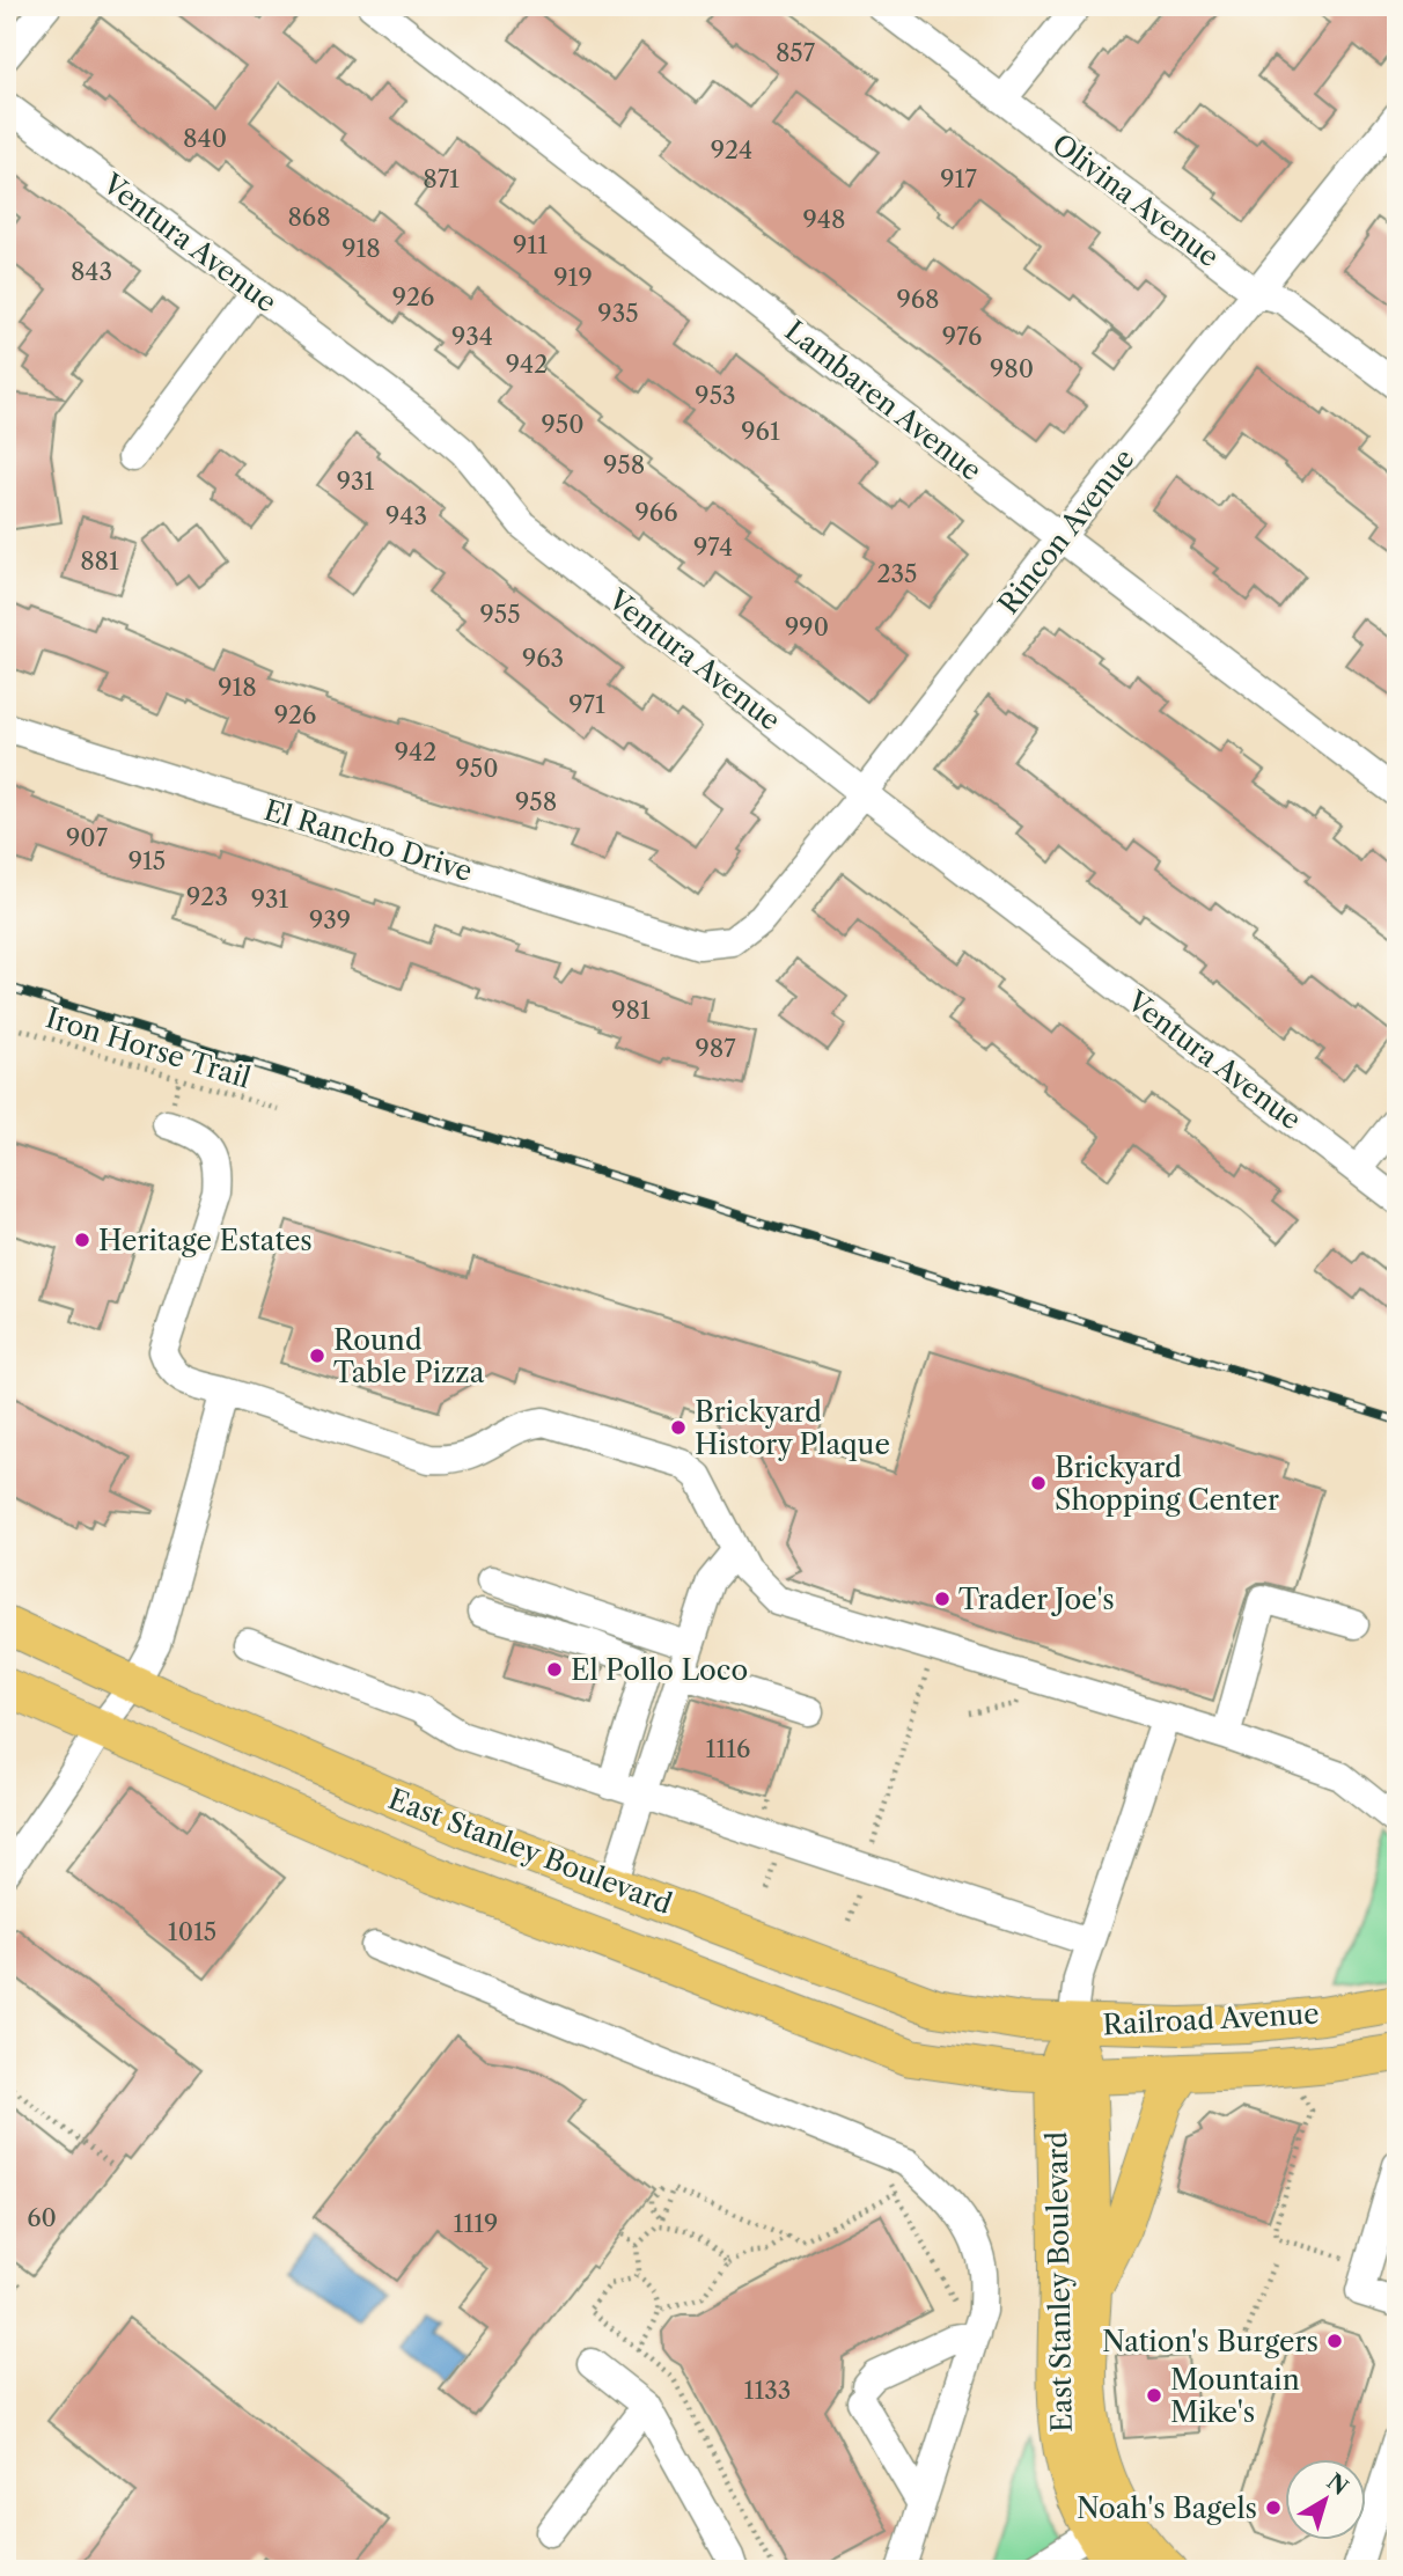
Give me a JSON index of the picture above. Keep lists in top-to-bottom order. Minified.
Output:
{"streets":{"main road":["East Stanley Boulevard","Railroad Avenue"],"street":["Olivina Avenue","Ventura Avenue","Lambaren Avenue","Rincon Avenue","El Rancho Drive"],"path":["Iron Horse Trail"]},"crossings":[["Olivina Avenue","Rincon Avenue"],["Ventura Avenue","Rincon Avenue"],["Lambaren Avenue","Rincon Avenue"],["Rincon Avenue","El Rancho Drive"],["East Stanley Boulevard","Railroad Avenue"]],"places":["Heritage Estates","Round Table Pizza","Brickyard History Plaque","Brickyard Shopping Center","Trader Joe's","El Pollo Loco","Nation's Burgers","Mountain Mike's","Noah's Bagels"],"house_numbers":["857","840","924","871","917","868","948","911","918","843","919","926","968","935","934","976","942","980","953","950","961","958","931","966","943","974","881","235","955","990","963","918","971","926","942","950","958","907","915","923","931","939","981","987","1116","1015","60","1119","1133"],"north":"top right"}
